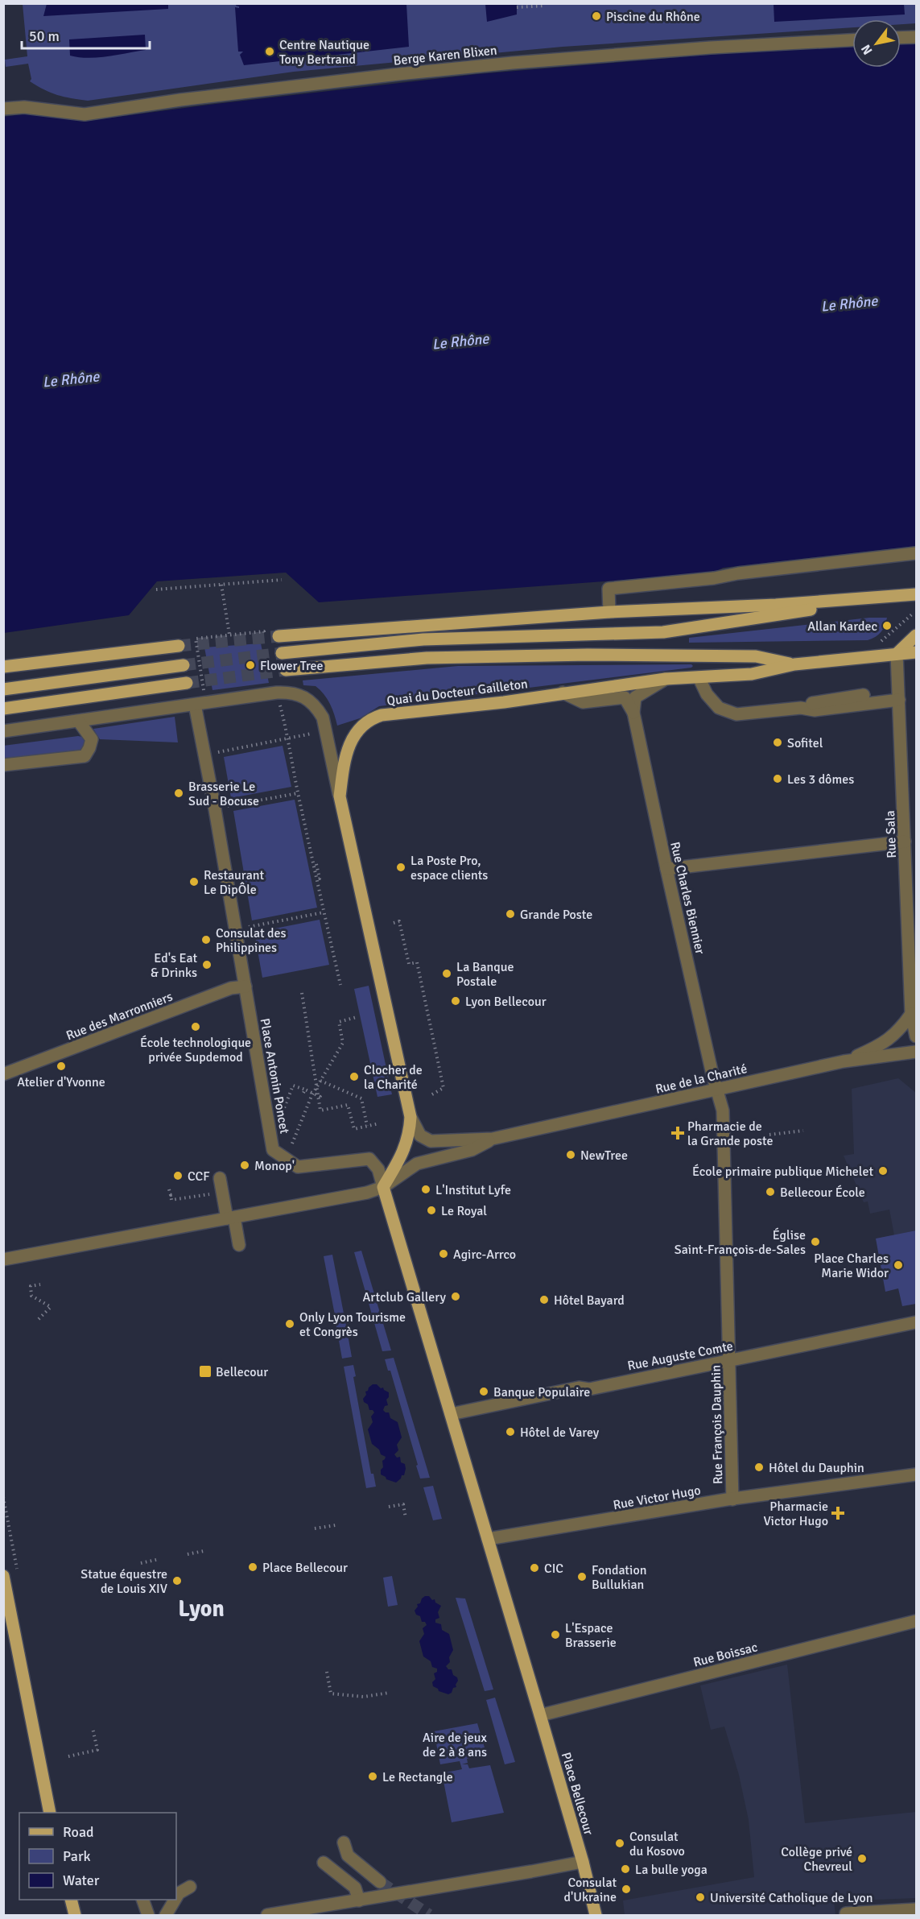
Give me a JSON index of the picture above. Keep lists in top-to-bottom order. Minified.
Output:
{"streets":{"main road":["Quai du Docteur Gailleton","Place Bellecour"],"street":["Berge Karen Blixen","Rue Sala","Rue Charles Biennier","Rue des Marronniers","Place Antonin Poncet","Rue de la Charité","Rue Auguste Comte","Rue François Dauphin","Rue Victor Hugo","Rue Boissac"]},"crossings":[["Quai du Docteur Gailleton","Rue Sala"],["Rue Charles Biennier","Rue de la Charité"],["Rue Charles Biennier","Rue François Dauphin"],["Rue des Marronniers","Place Antonin Poncet"],["Place Antonin Poncet","Rue de la Charité"],["Place Antonin Poncet","Place Bellecour"],["Rue de la Charité","Rue François Dauphin"],["Rue de la Charité","Place Bellecour"],["Rue Auguste Comte","Rue François Dauphin"],["Rue Auguste Comte","Place Bellecour"],["Rue François Dauphin","Rue Victor Hugo"],["Rue Victor Hugo","Place Bellecour"],["Rue Boissac","Place Bellecour"]],"districts":["Lyon"],"water":["Le Rhône"],"parks":["Aire de jeux de 2 à 8 ans"],"places":{"other":["Piscine du Rhône","Centre Nautique Tony Bertrand","Allan Kardec","Flower Tree","Sofitel","Les 3 dômes","Brasserie Le Sud - Bocuse","La Poste Pro, espace clients","Restaurant Le DipÔle","Grande Poste","Consulat des Philippines","Ed's Eat & Drinks","La Banque Postale","Lyon Bellecour","École technologique privée Supdemod","Atelier d'Yvonne","Clocher de la Charité","NewTree","Monop'","École primaire publique Michelet","CCF","L'Institut Lyfe","Bellecour École","Le Royal","Église Saint-François-de-Sales","Agirc-Arrco","Place Charles Marie Widor","Artclub Gallery","Hôtel Bayard","Only Lyon Tourisme et Congrès","Banque Populaire","Hôtel de Varey","Hôtel du Dauphin","Place Bellecour","CIC","Fondation Bullukian","Statue équestre de Louis XIV","L'Espace Brasserie","Le Rectangle","Consulat du Kosovo","Collège privé Chevreul","La bulle yoga","Consulat d'Ukraine","Université Catholique de Lyon"],"health":["Pharmacie de la Grande poste","Pharmacie Victor Hugo"],"transit":["Bellecour"]},"legend":["Road","Park","Water"],"scale_bar":"50 m","north":"bottom left"}
